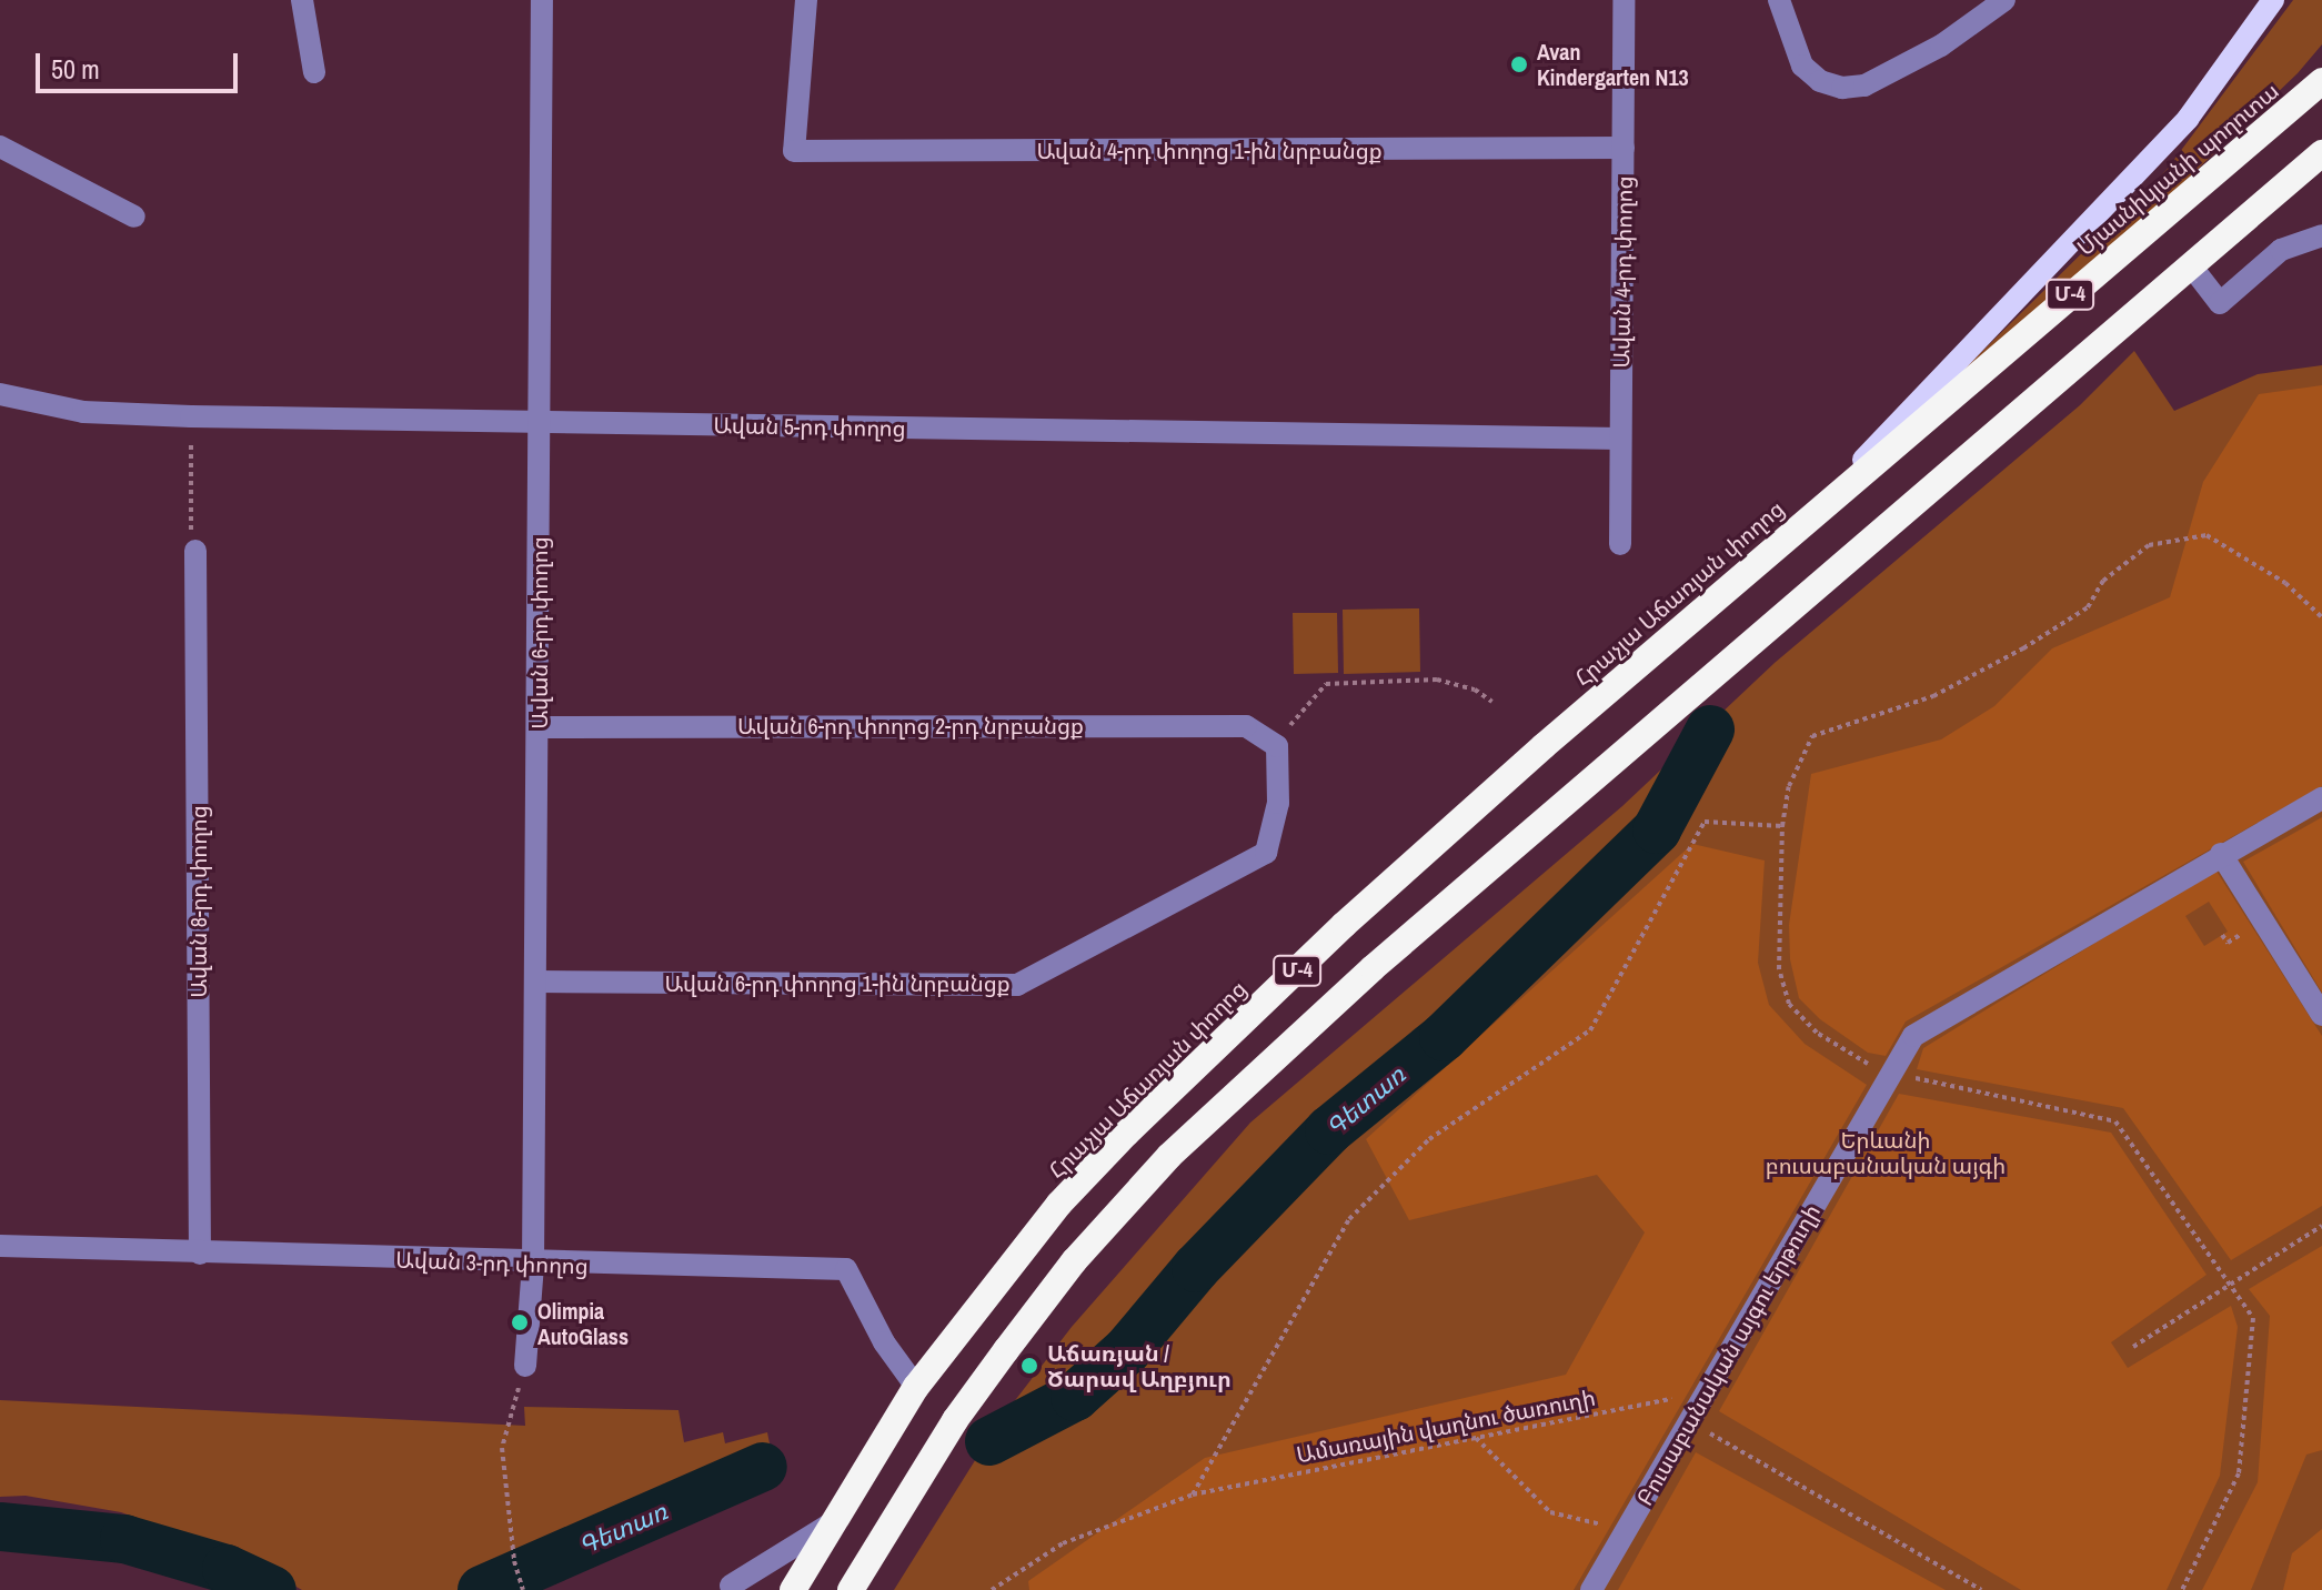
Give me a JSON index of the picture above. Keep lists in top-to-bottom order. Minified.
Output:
{"streets":{"highway":["Մյասնիկյանի պողոտա","Մ-4","Հրաչյա Աճառյան փողոց"],"street":["Ավան 4-րդ փողոց 1-ին նրբանցք","Ավան 4-րդ փողոց","Ավան 5-րդ փողոց","Ավան 6-րդ փողոց","Ավան 6-րդ փողոց 2-րդ նրբանցք","Ավան 8-րդ փողոց","Ավան 6-րդ փողոց 1-ին նրբանցք","Ավան 3-րդ փողոց","Բուսաբանական այգու երթուղի"],"path":["Ամառային վաղնու ծառուղի"]},"crossings":[["Ավան 4-րդ փողոց 1-ին նրբանցք","Ավան 4-րդ փողոց"],["Մյասնիկյանի պողոտա","Հրաչյա Աճառյան փողոց"],["Ավան 4-րդ փողոց","Ավան 5-րդ փողոց"],["Ավան 5-րդ փողոց","Ավան 6-րդ փողոց"],["Հրաչյա Աճառյան փողոց","Ավան 3-րդ փողոց"],["Ավան 6-րդ փողոց","Ավան 6-րդ փողոց 2-րդ նրբանցք"],["Ավան 6-րդ փողոց","Ավան 6-րդ փողոց 1-ին նրբանցք"],["Ավան 6-րդ փողոց","Ավան 3-րդ փողոց"],["Ավան 6-րդ փողոց 2-րդ նրբանցք","Ավան 6-րդ փողոց 1-ին նրբանցք"],["Ավան 8-րդ փողոց","Ավան 3-րդ փողոց"],["Բուսաբանական այգու երթուղի","Ամառային վաղնու ծառուղի"]],"water":["Գետառ"],"parks":["Երևանի բուսաբանական այգի"],"places":["Avan Kindergarten N13","Olimpia AutoGlass","Աճառյան / Ծարավ Աղբյուր"],"scale_bar":"50 m"}
